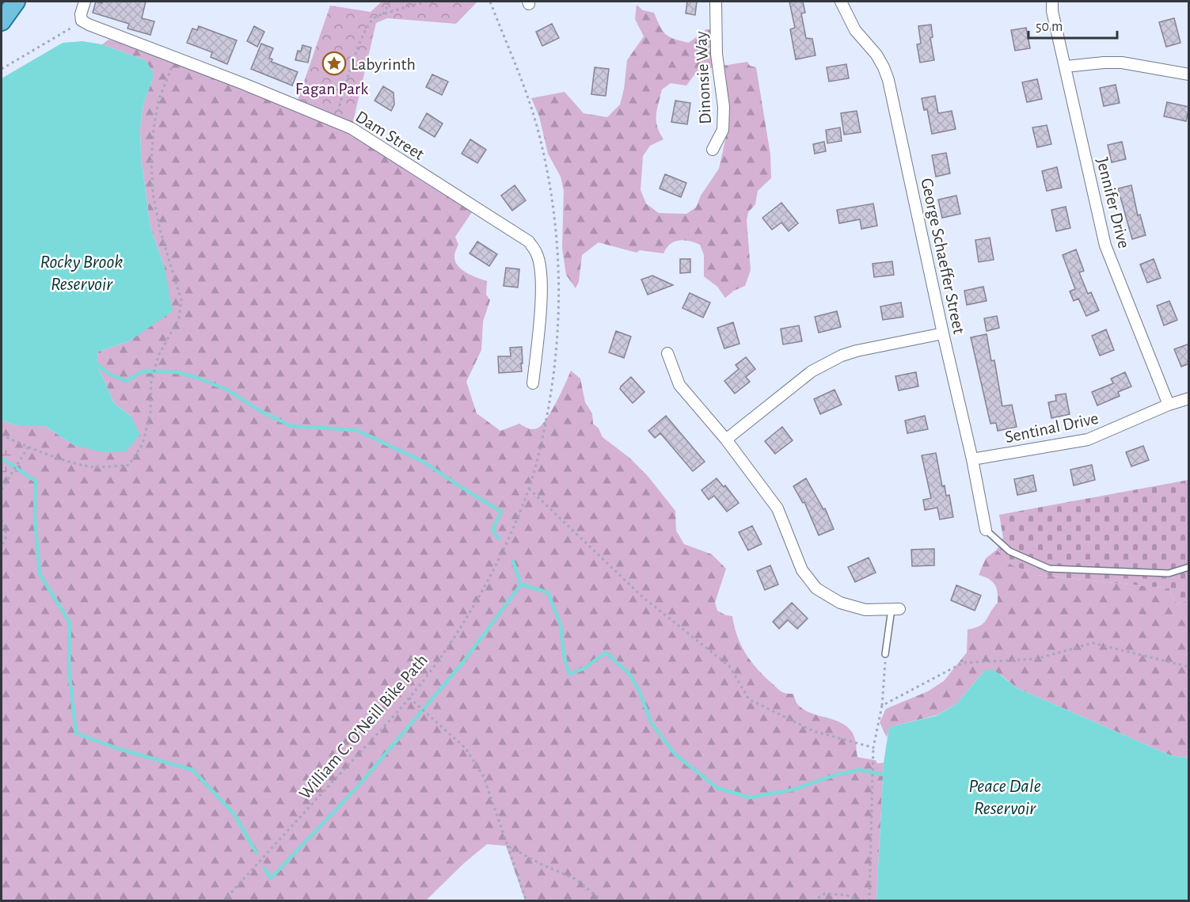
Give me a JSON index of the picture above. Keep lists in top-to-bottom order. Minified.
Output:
{"streets":{"street":["Dinonsie Way","Dam Street","Jennifer Drive","George Schaeffer Street","Sentinal Drive"],"path":["William C. O'Neill Bike Path"]},"crossings":[["Jennifer Drive","Sentinal Drive"],["George Schaeffer Street","Sentinal Drive"]],"water":["Rocky Brook Reservoir","Peace Dale Reservoir"],"parks":["Fagan Park"],"places":{"place":["Labyrinth"]},"scale_bar":"50 m"}
